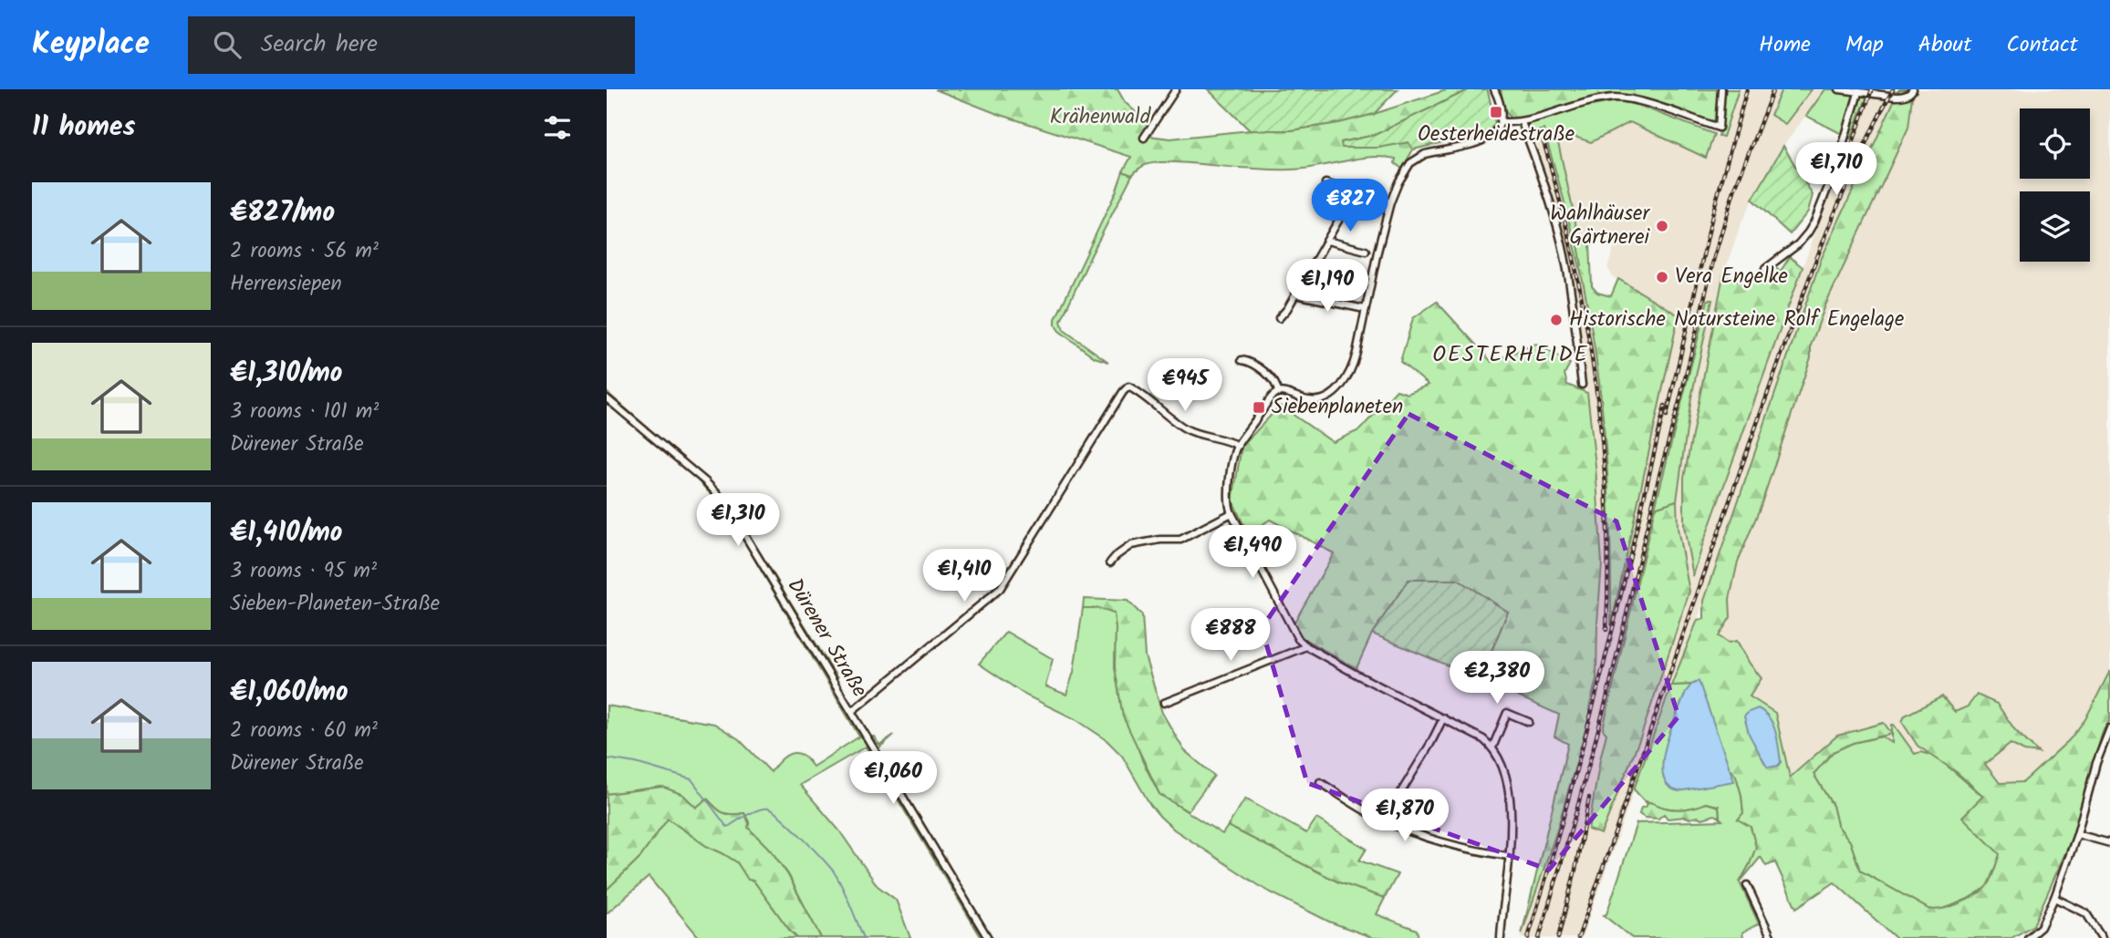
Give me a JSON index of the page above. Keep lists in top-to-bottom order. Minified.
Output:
{"streets":{"street":["Dürener Straße"]},"districts":["OESTERHEIDE"],"parks":["Krähenwald"],"places":{"transit":["Oesterheidestraße","Siebenplaneten"],"other":["Wahlhäuser Gärtnerei","Vera Engelke","Historische Natursteine Rolf Engelage"]},"page":{"header":"Keyplace","search":"Search here","nav":["Home","Map","About","Contact"],"heading":"11 homes","price":["€1,710","€827","€1,190","€945","€1,310","€1,490","€1,410","€888","€2,380","€1,060","€1,870"],"list":[{"name":"€827/mo","note":"2 rooms · 56 m² · Herrensiepen"},{"name":"€1,310/mo","note":"3 rooms · 101 m² · Dürener Straße"},{"name":"€1,410/mo","note":"3 rooms · 95 m² · Sieben-Planeten-Straße"},{"name":"€1,060/mo","note":"2 rooms · 60 m² · Dürener Straße"}]}}
